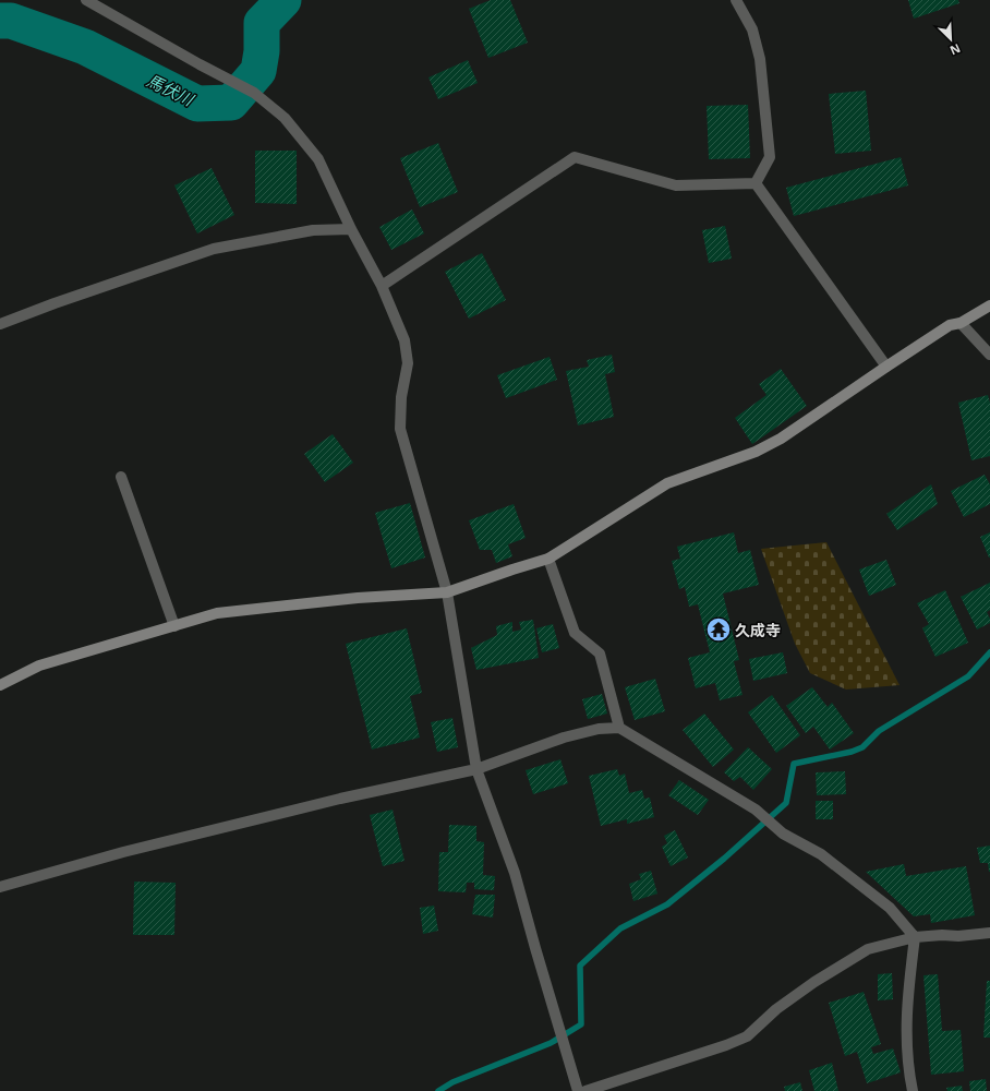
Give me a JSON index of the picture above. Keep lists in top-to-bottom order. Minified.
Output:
{"water":["馬伏川"],"places":{"temple":["久成寺"]},"north":"bottom right"}
